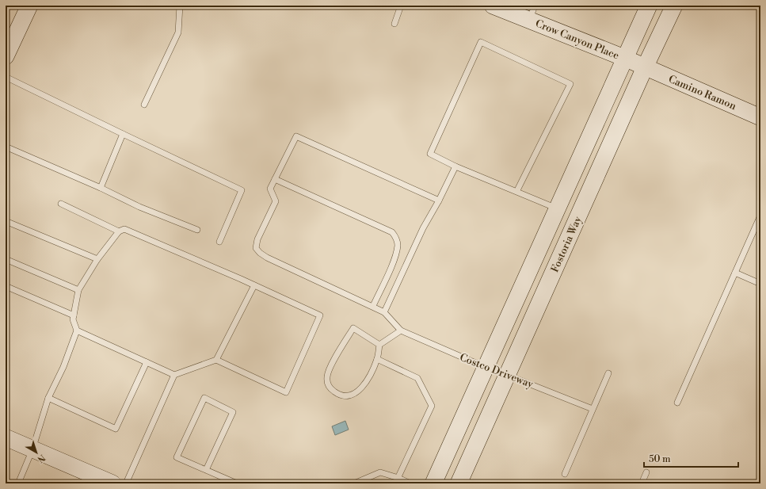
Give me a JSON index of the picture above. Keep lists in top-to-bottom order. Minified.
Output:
{"streets":{"street":["Crow Canyon Place","Camino Ramon","Fostoria Way","Costco Driveway"]},"crossings":[["Crow Canyon Place","Camino Ramon"],["Crow Canyon Place","Fostoria Way"],["Camino Ramon","Fostoria Way"],["Fostoria Way","Costco Driveway"]],"scale_bar":"50 m","north":"bottom right"}
